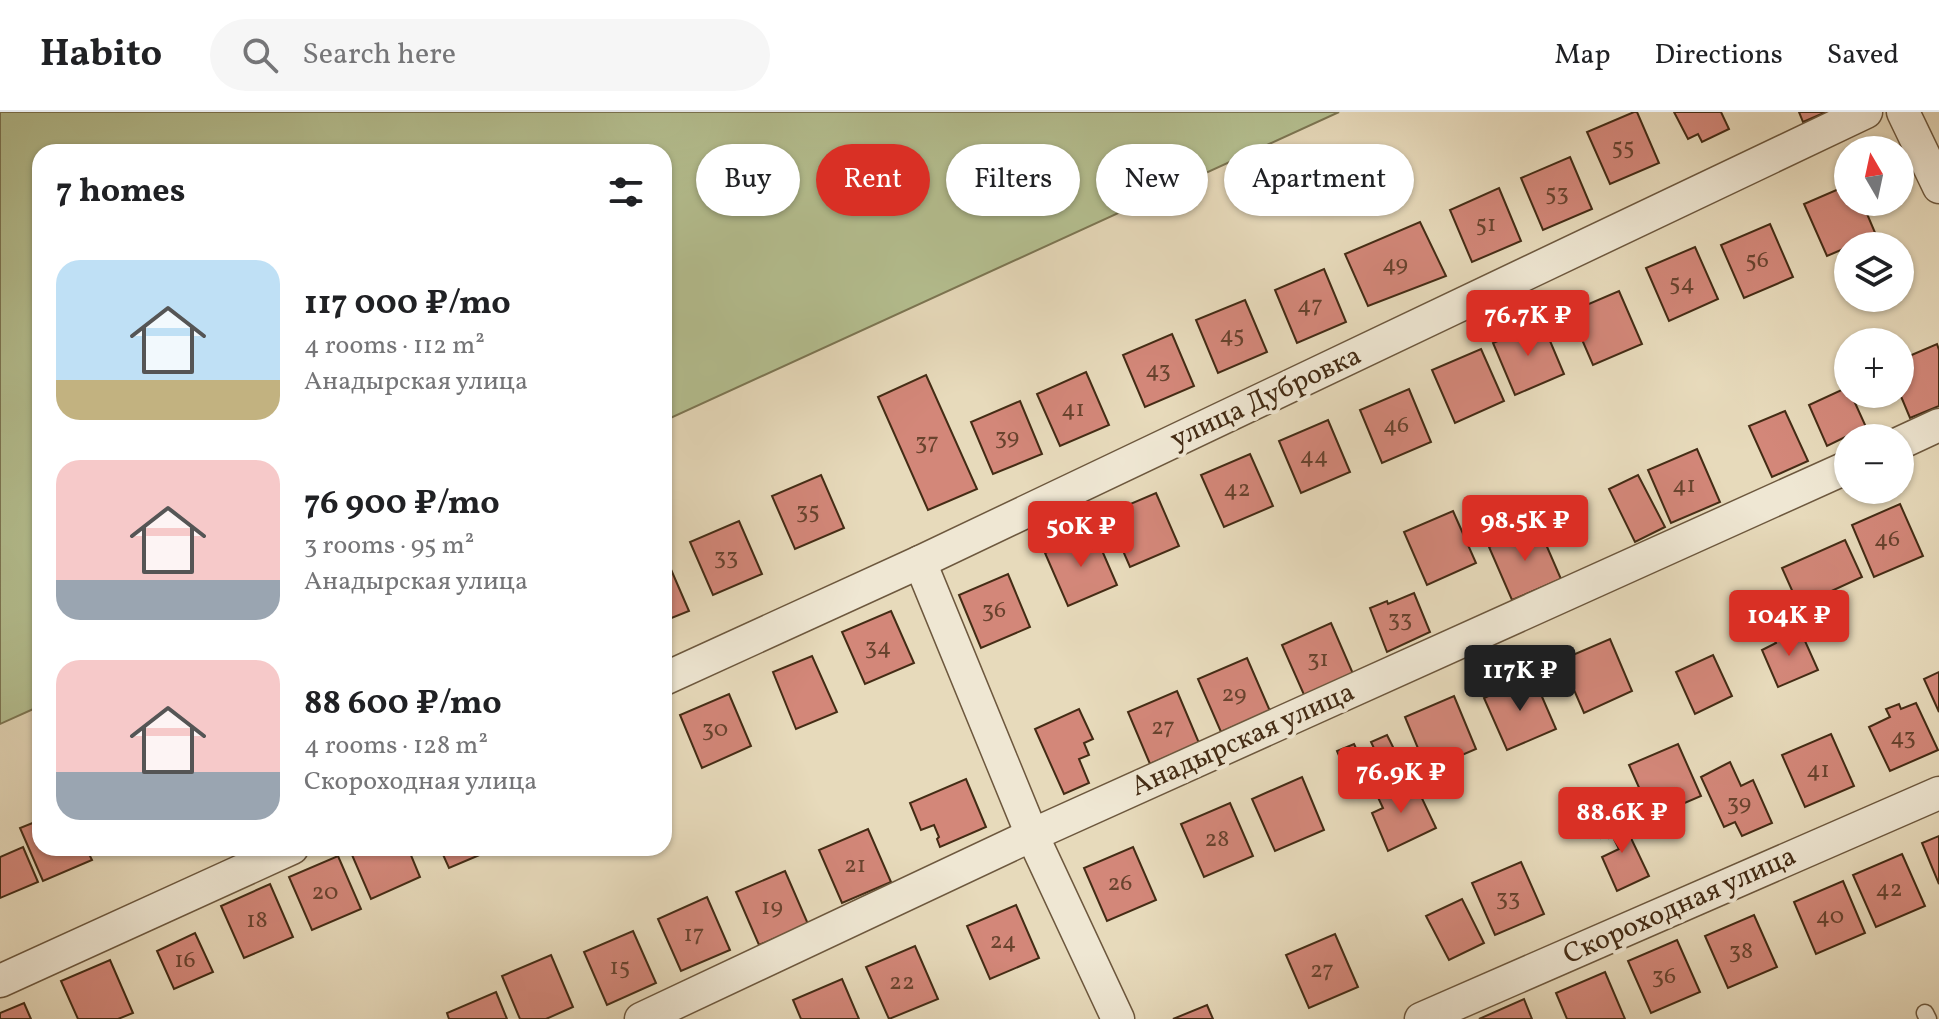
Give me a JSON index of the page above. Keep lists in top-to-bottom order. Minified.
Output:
{"streets":{"street":["улица Дубровка","Анадырская улица","Скороходная улица"]},"house_numbers":["55","53","51","56","49","54","47","45","43","41","46","39","37","44","41","42","35","46","33","36","33","34","31","29","27","30","43","41","39","28","21","26","42","20","33","19","40","18","17","24","38","16","15","27","36","22"],"north":"top","page":{"header":"Habito","search":"Search here","nav":["Map","Directions","Saved"],"map_buttons":["+","−"],"chip":["Buy","Rent","Filters","New","Apartment"],"heading":"7 homes","list":[{"name":"117 000 ₽/mo","note":"4 rooms · 112 m² · Анадырская улица"},{"name":"76 900 ₽/mo","note":"3 rooms · 95 m² · Анадырская улица"},{"name":"88 600 ₽/mo","note":"4 rooms · 128 m² · Скороходная улица"}],"price":["76.7K ₽","98.5K ₽","50K ₽","104K ₽","117K ₽","76.9K ₽","88.6K ₽"]}}
